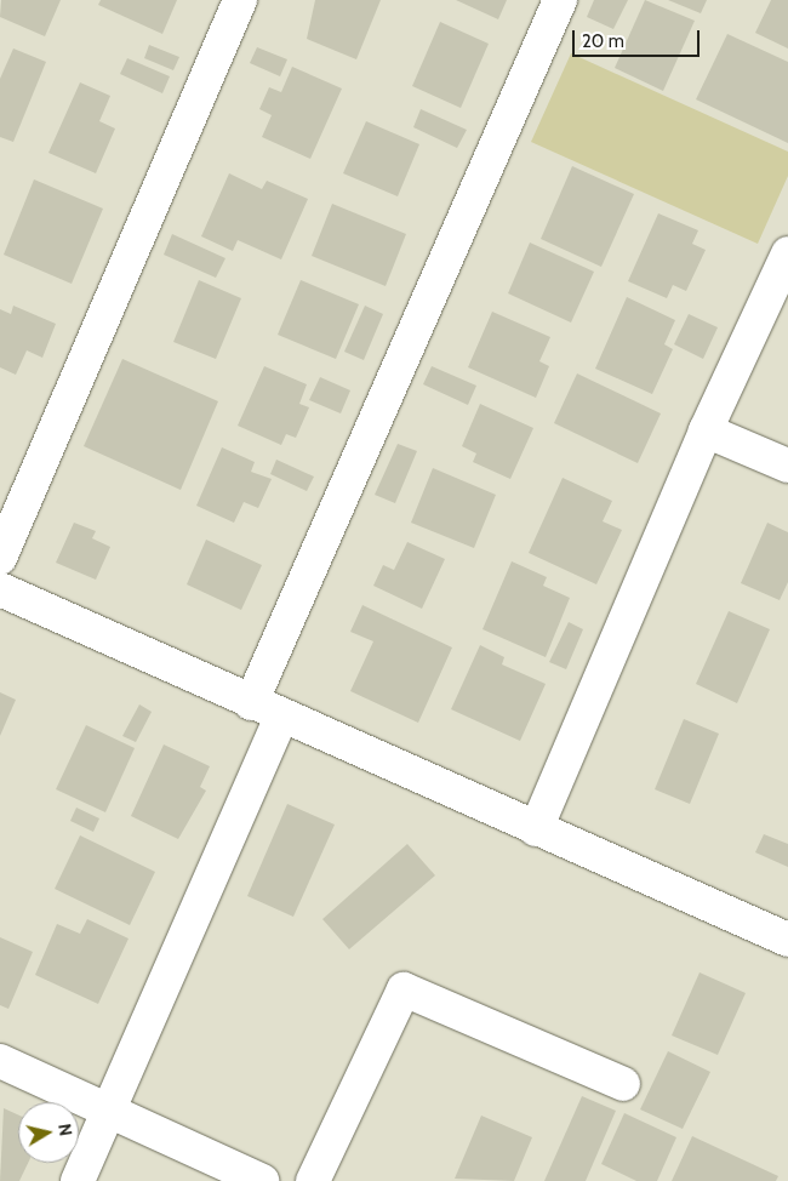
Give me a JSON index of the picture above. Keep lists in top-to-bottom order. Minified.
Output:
{"scale_bar":"20 m","north":"right"}
